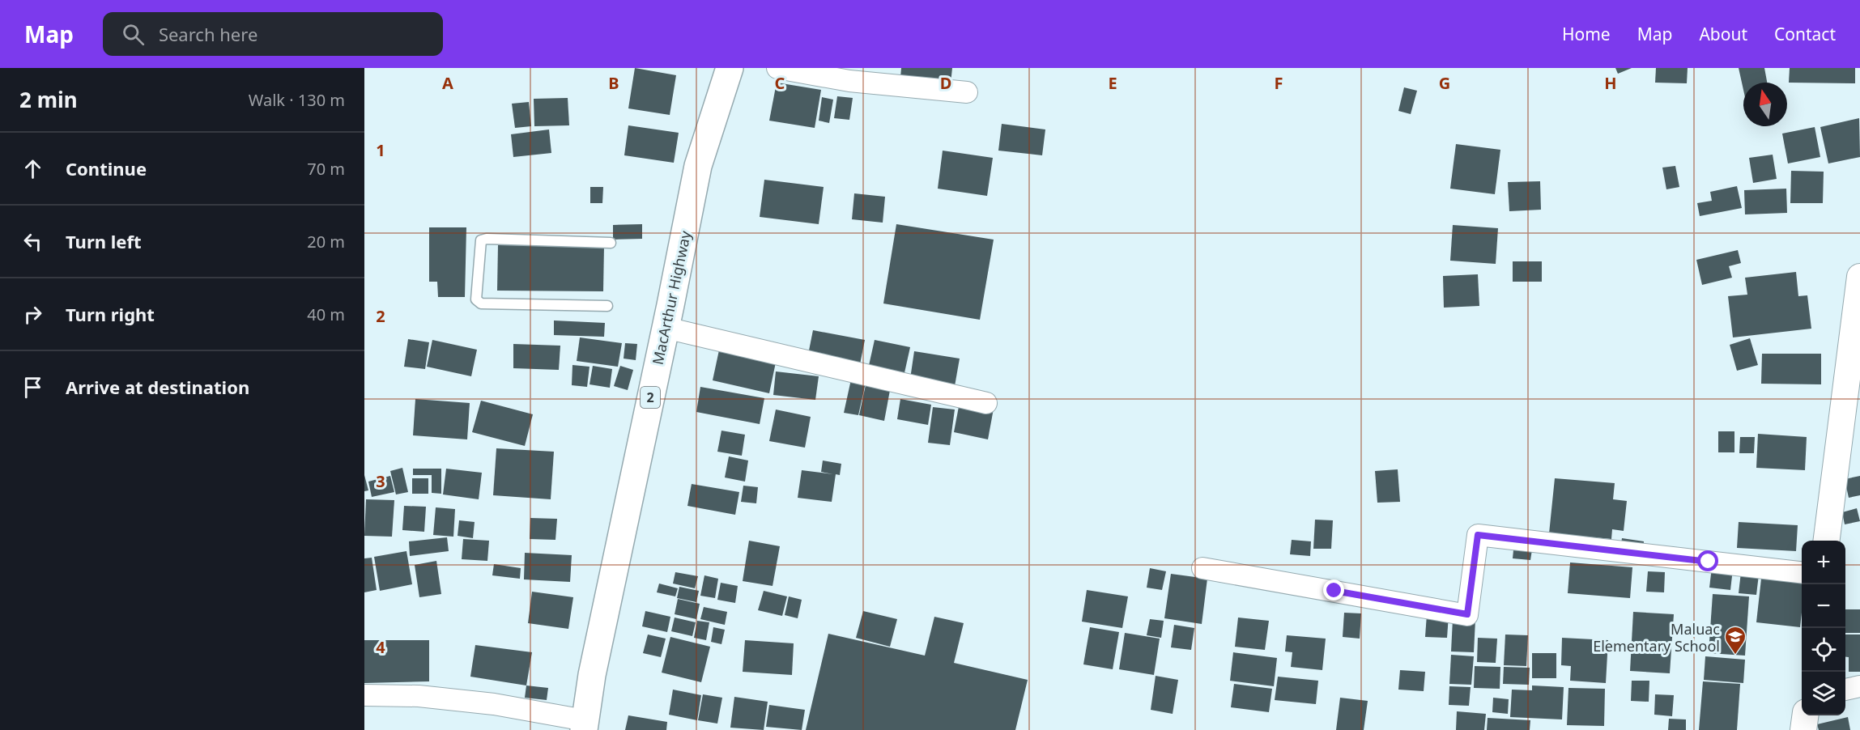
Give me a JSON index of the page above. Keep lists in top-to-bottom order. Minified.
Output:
{"streets":{"highway":["MacArthur Highway","2"]},"places":{"school or university":["Maluac Elementary School"]},"north":"top","page":{"header":"Map","search":"Search here","nav":["Home","Map","About","Contact"],"heading":["2 min","Walk · 130 m"],"list":[["Continue","70 m"],["Turn left","20 m"],["Turn right","40 m"],"Arrive at destination"],"map_buttons":["+","−"]},"grid":{"columns":["A","B","C","D","E","F","G","H"],"rows":["1","2","3","4"]}}
